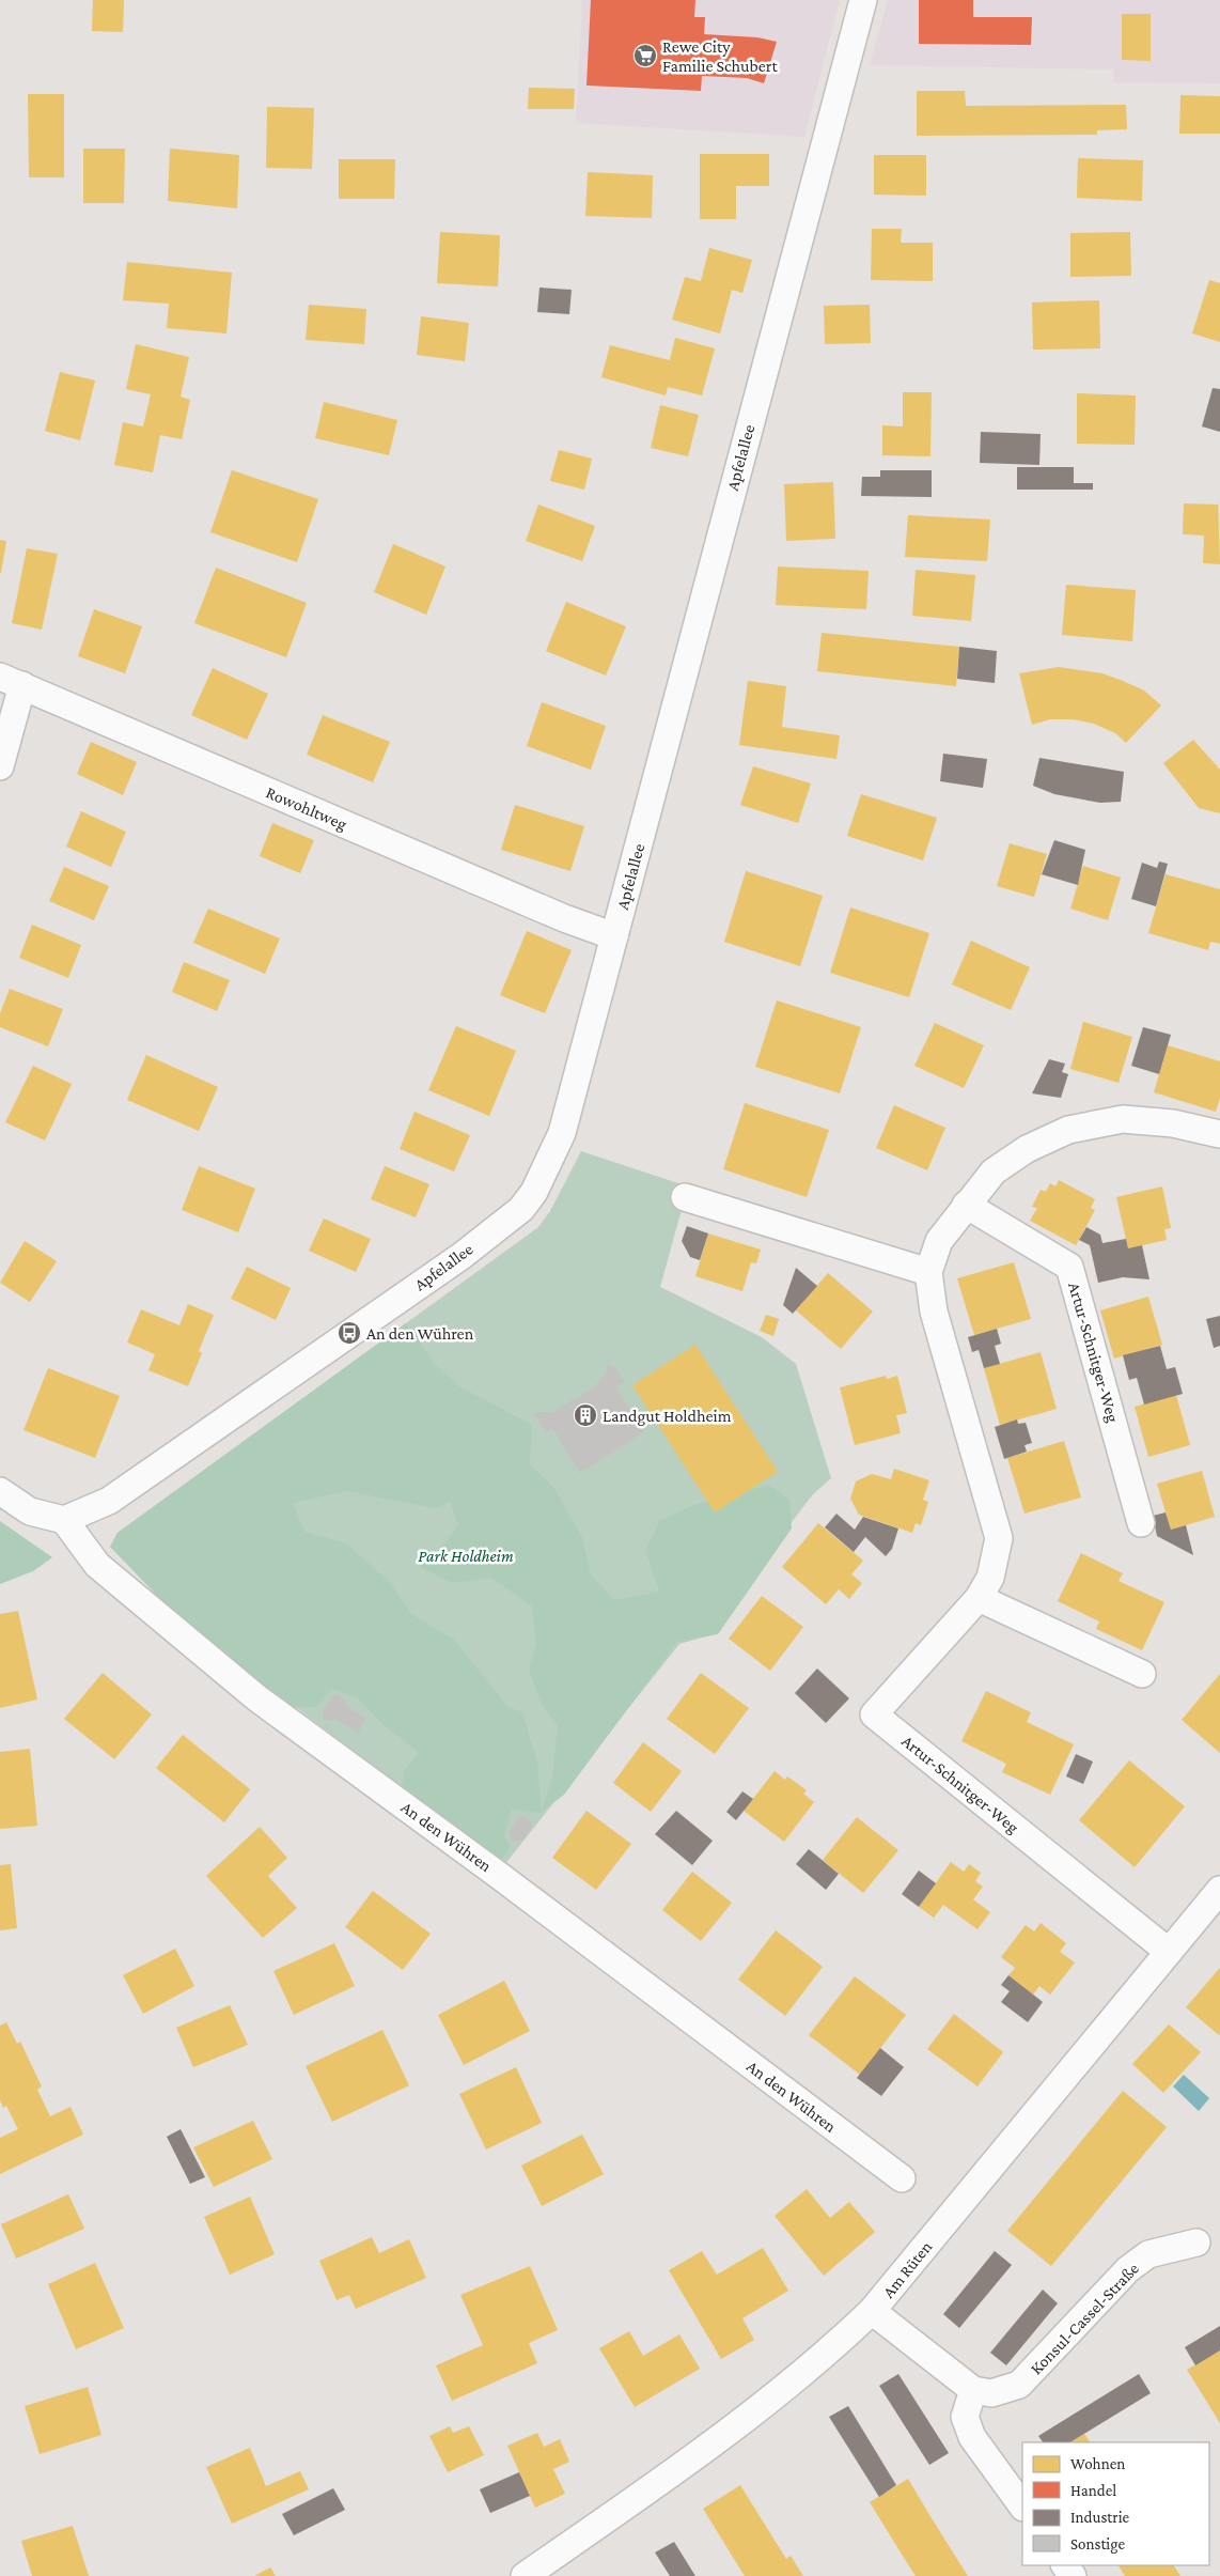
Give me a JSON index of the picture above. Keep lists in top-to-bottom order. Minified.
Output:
{"streets":{"street":["Apfelallee","Rowohltweg","Artur-Schnitger-Weg","An den Wühren","Am Rüten","Konsul-Cassel-Straße"]},"crossings":[["Apfelallee","Rowohltweg"],["Apfelallee","An den Wühren"],["Artur-Schnitger-Weg","Am Rüten"]],"parks":["Park Holdheim"],"places":{"supermarket":["Rewe City Familie Schubert"],"bus stop":["An den Wühren"],"building":["Landgut Holdheim"]},"legend":["Wohnen","Handel","Industrie","Sonstige"]}
